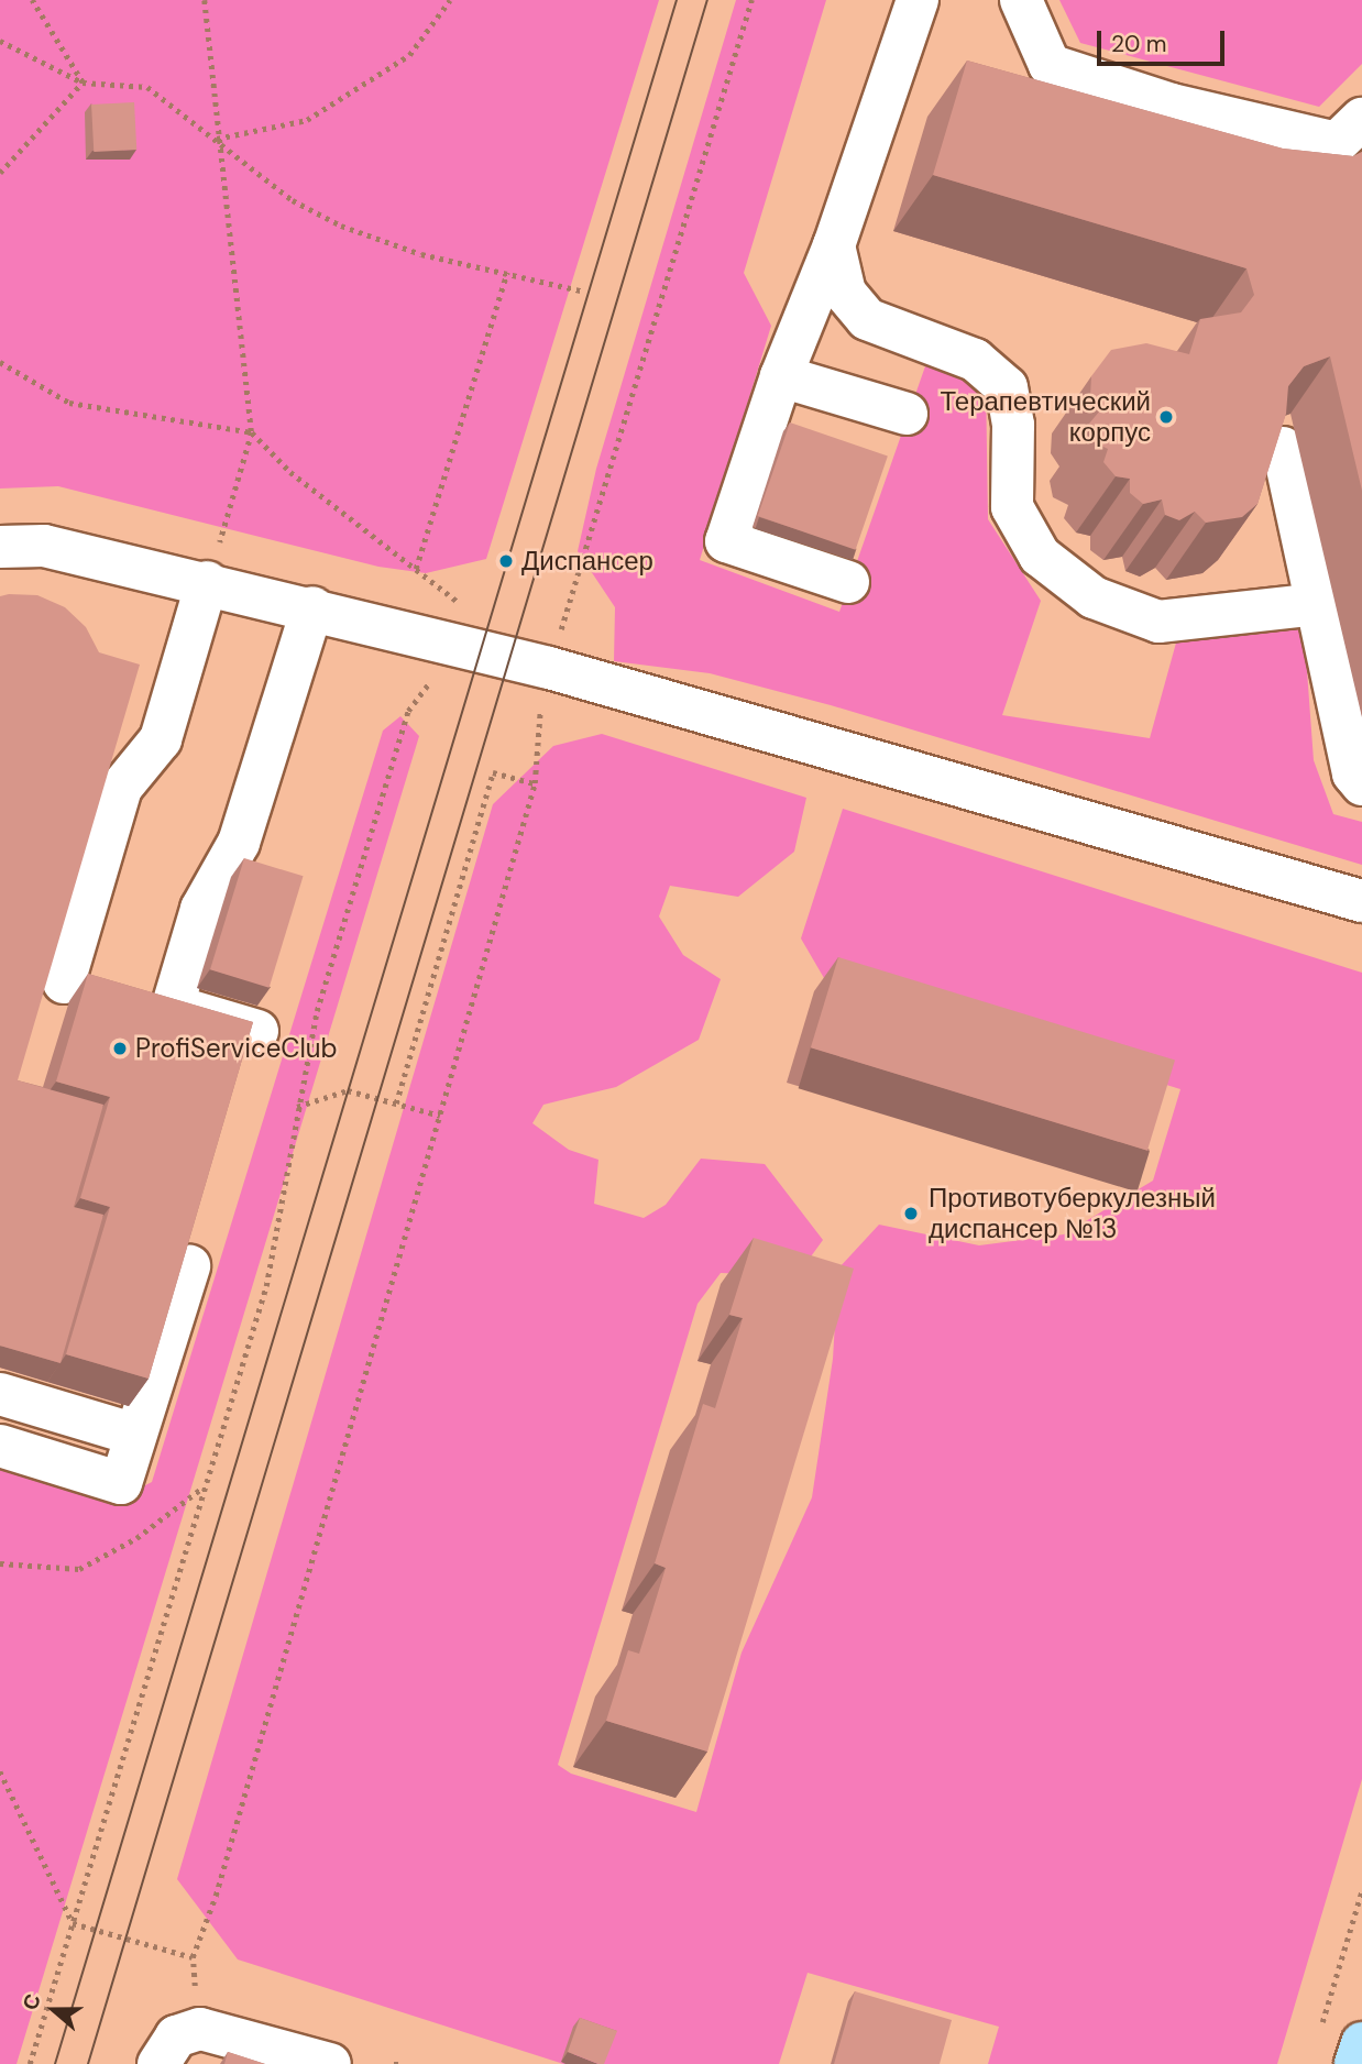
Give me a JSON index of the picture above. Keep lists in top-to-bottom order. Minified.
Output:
{"places":["Терапевтический корпус","Диспансер","ProfiServiceClub","Противотуберкулезный диспансер №13"],"scale_bar":"20 m","north":"left"}
